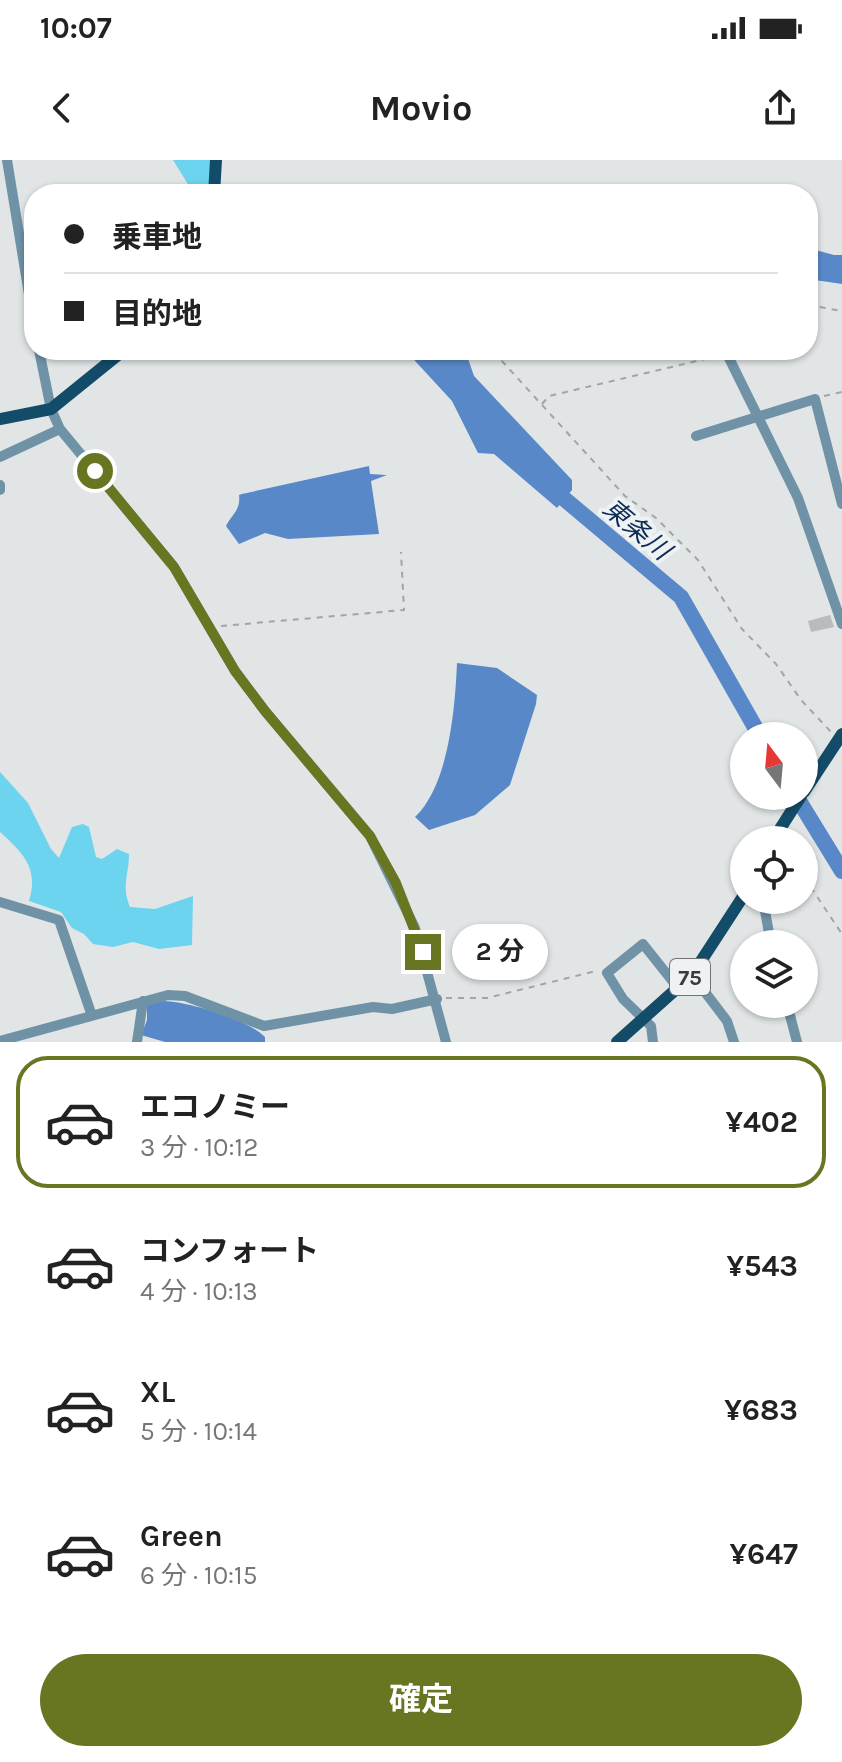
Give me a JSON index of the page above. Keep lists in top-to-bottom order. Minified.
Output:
{"streets":{"main road":["75"]},"water":["東条川"],"north":"top","page":{"status":"10:07","header":"Movio","banner":["乗車地","目的地"],"bubble":"2 分","list":[{"name":"エコノミー","note":"3 分 · 10:12","value":"¥402"},{"name":"コンフォート","note":"4 分 · 10:13","value":"¥543"},{"name":"XL","note":"5 分 · 10:14","value":"¥683"},{"name":"Green","note":"6 分 · 10:15","value":"¥647"}],"buttons":"確定"}}
